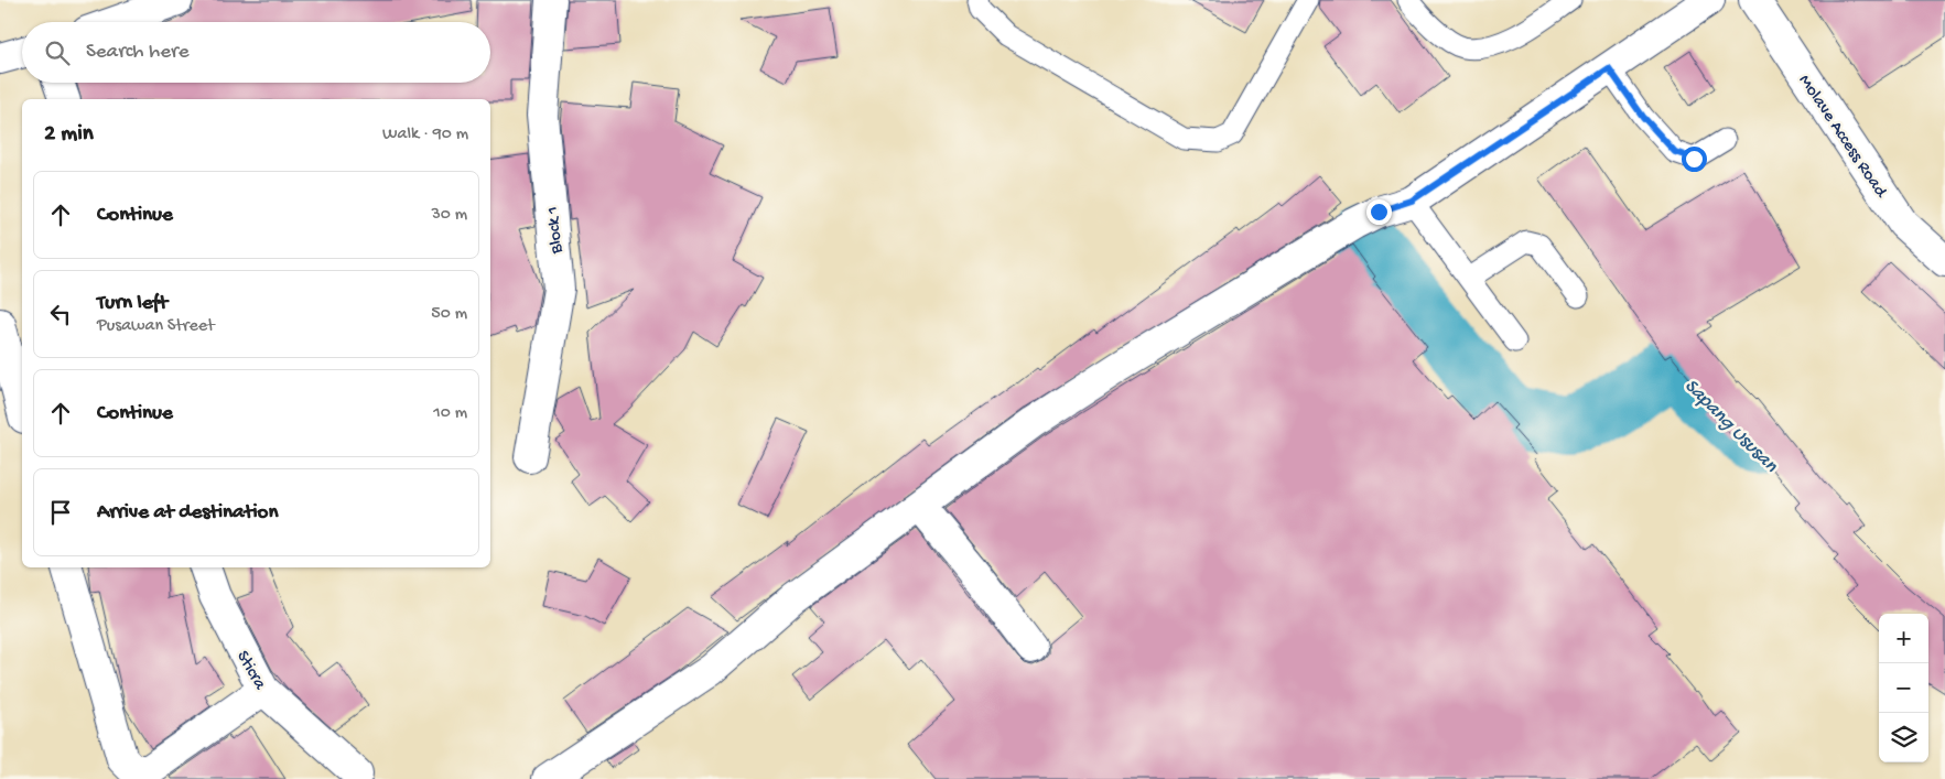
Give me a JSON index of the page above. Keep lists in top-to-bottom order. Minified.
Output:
{"streets":{"street":["Molave Access Road","Block 1","Sticra"]},"water":["Sapang Ususan"],"page":{"search":"Search here","heading":["2 min","Walk · 90 m"],"list":[["Continue","30 m"],["Turn left","Pusawan Street","50 m"],["Continue","10 m"],"Arrive at destination"],"map_buttons":["+","−"]}}
